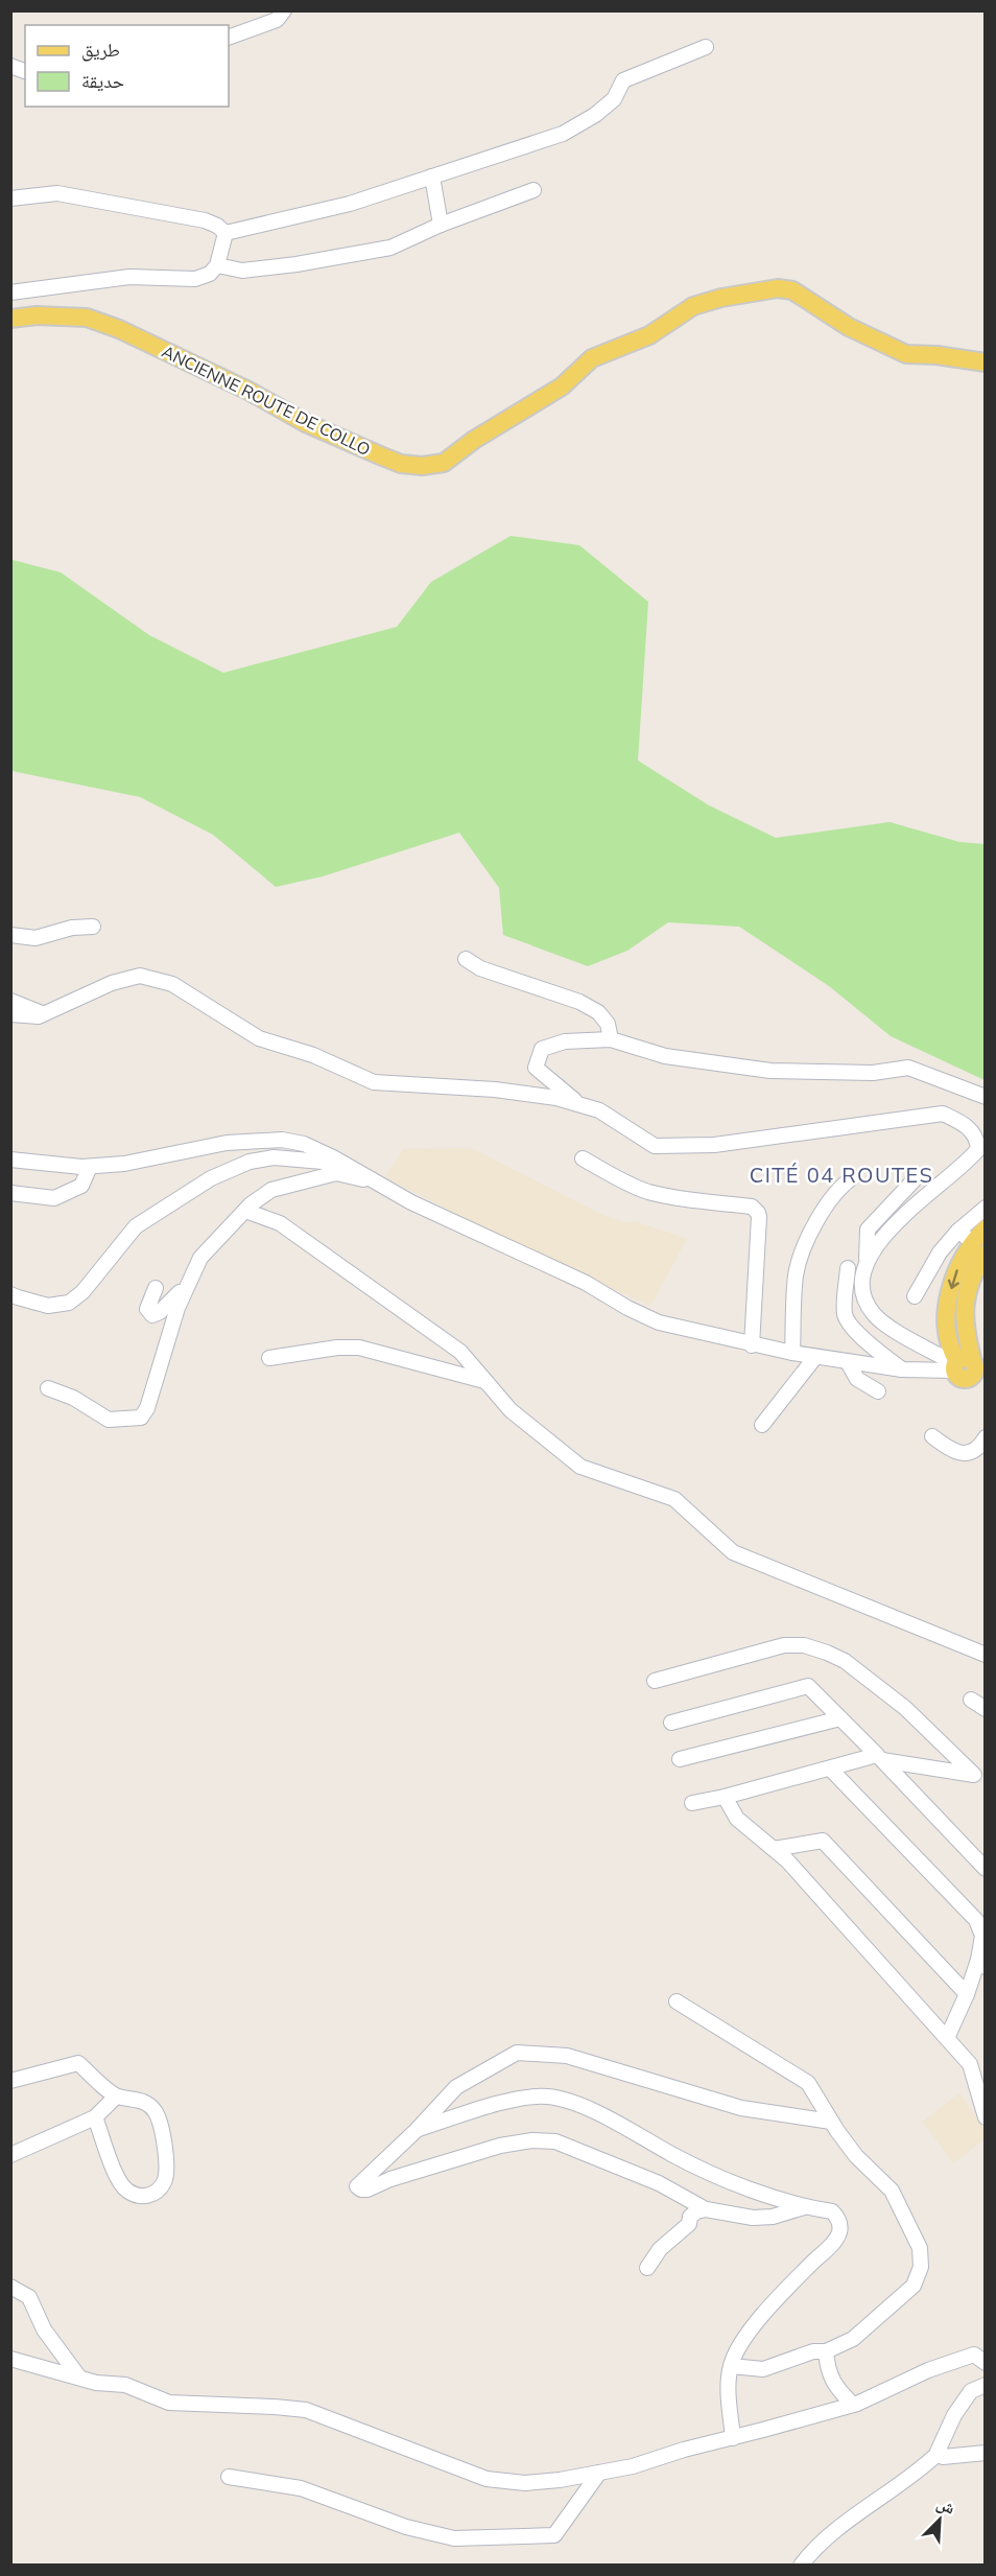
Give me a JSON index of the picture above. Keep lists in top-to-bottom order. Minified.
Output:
{"streets":{"main road":["ANCIENNE ROUTE DE COLLO"]},"districts":["CITÉ 04 ROUTES"],"legend":["طريق","حديقة"],"north":"top right"}
